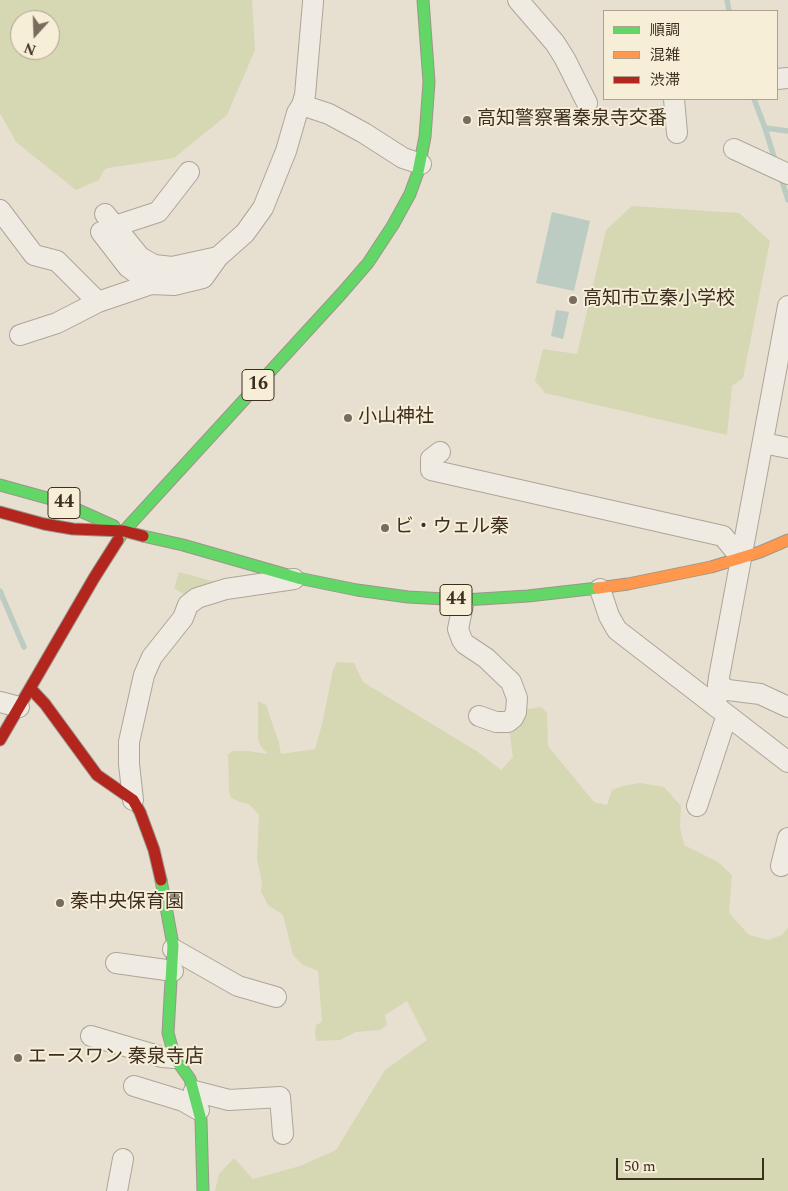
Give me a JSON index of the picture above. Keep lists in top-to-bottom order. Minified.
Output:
{"streets":{"main road":["16","44"]},"crossings":[["16","44"]],"places":["高知警察署秦泉寺交番","高知市立秦小学校","小山神社","ビ・ウェル秦","秦中央保育園","エースワン 秦泉寺店"],"legend":["順調","混雑","渋滞"],"scale_bar":"50 m","north":"bottom"}
